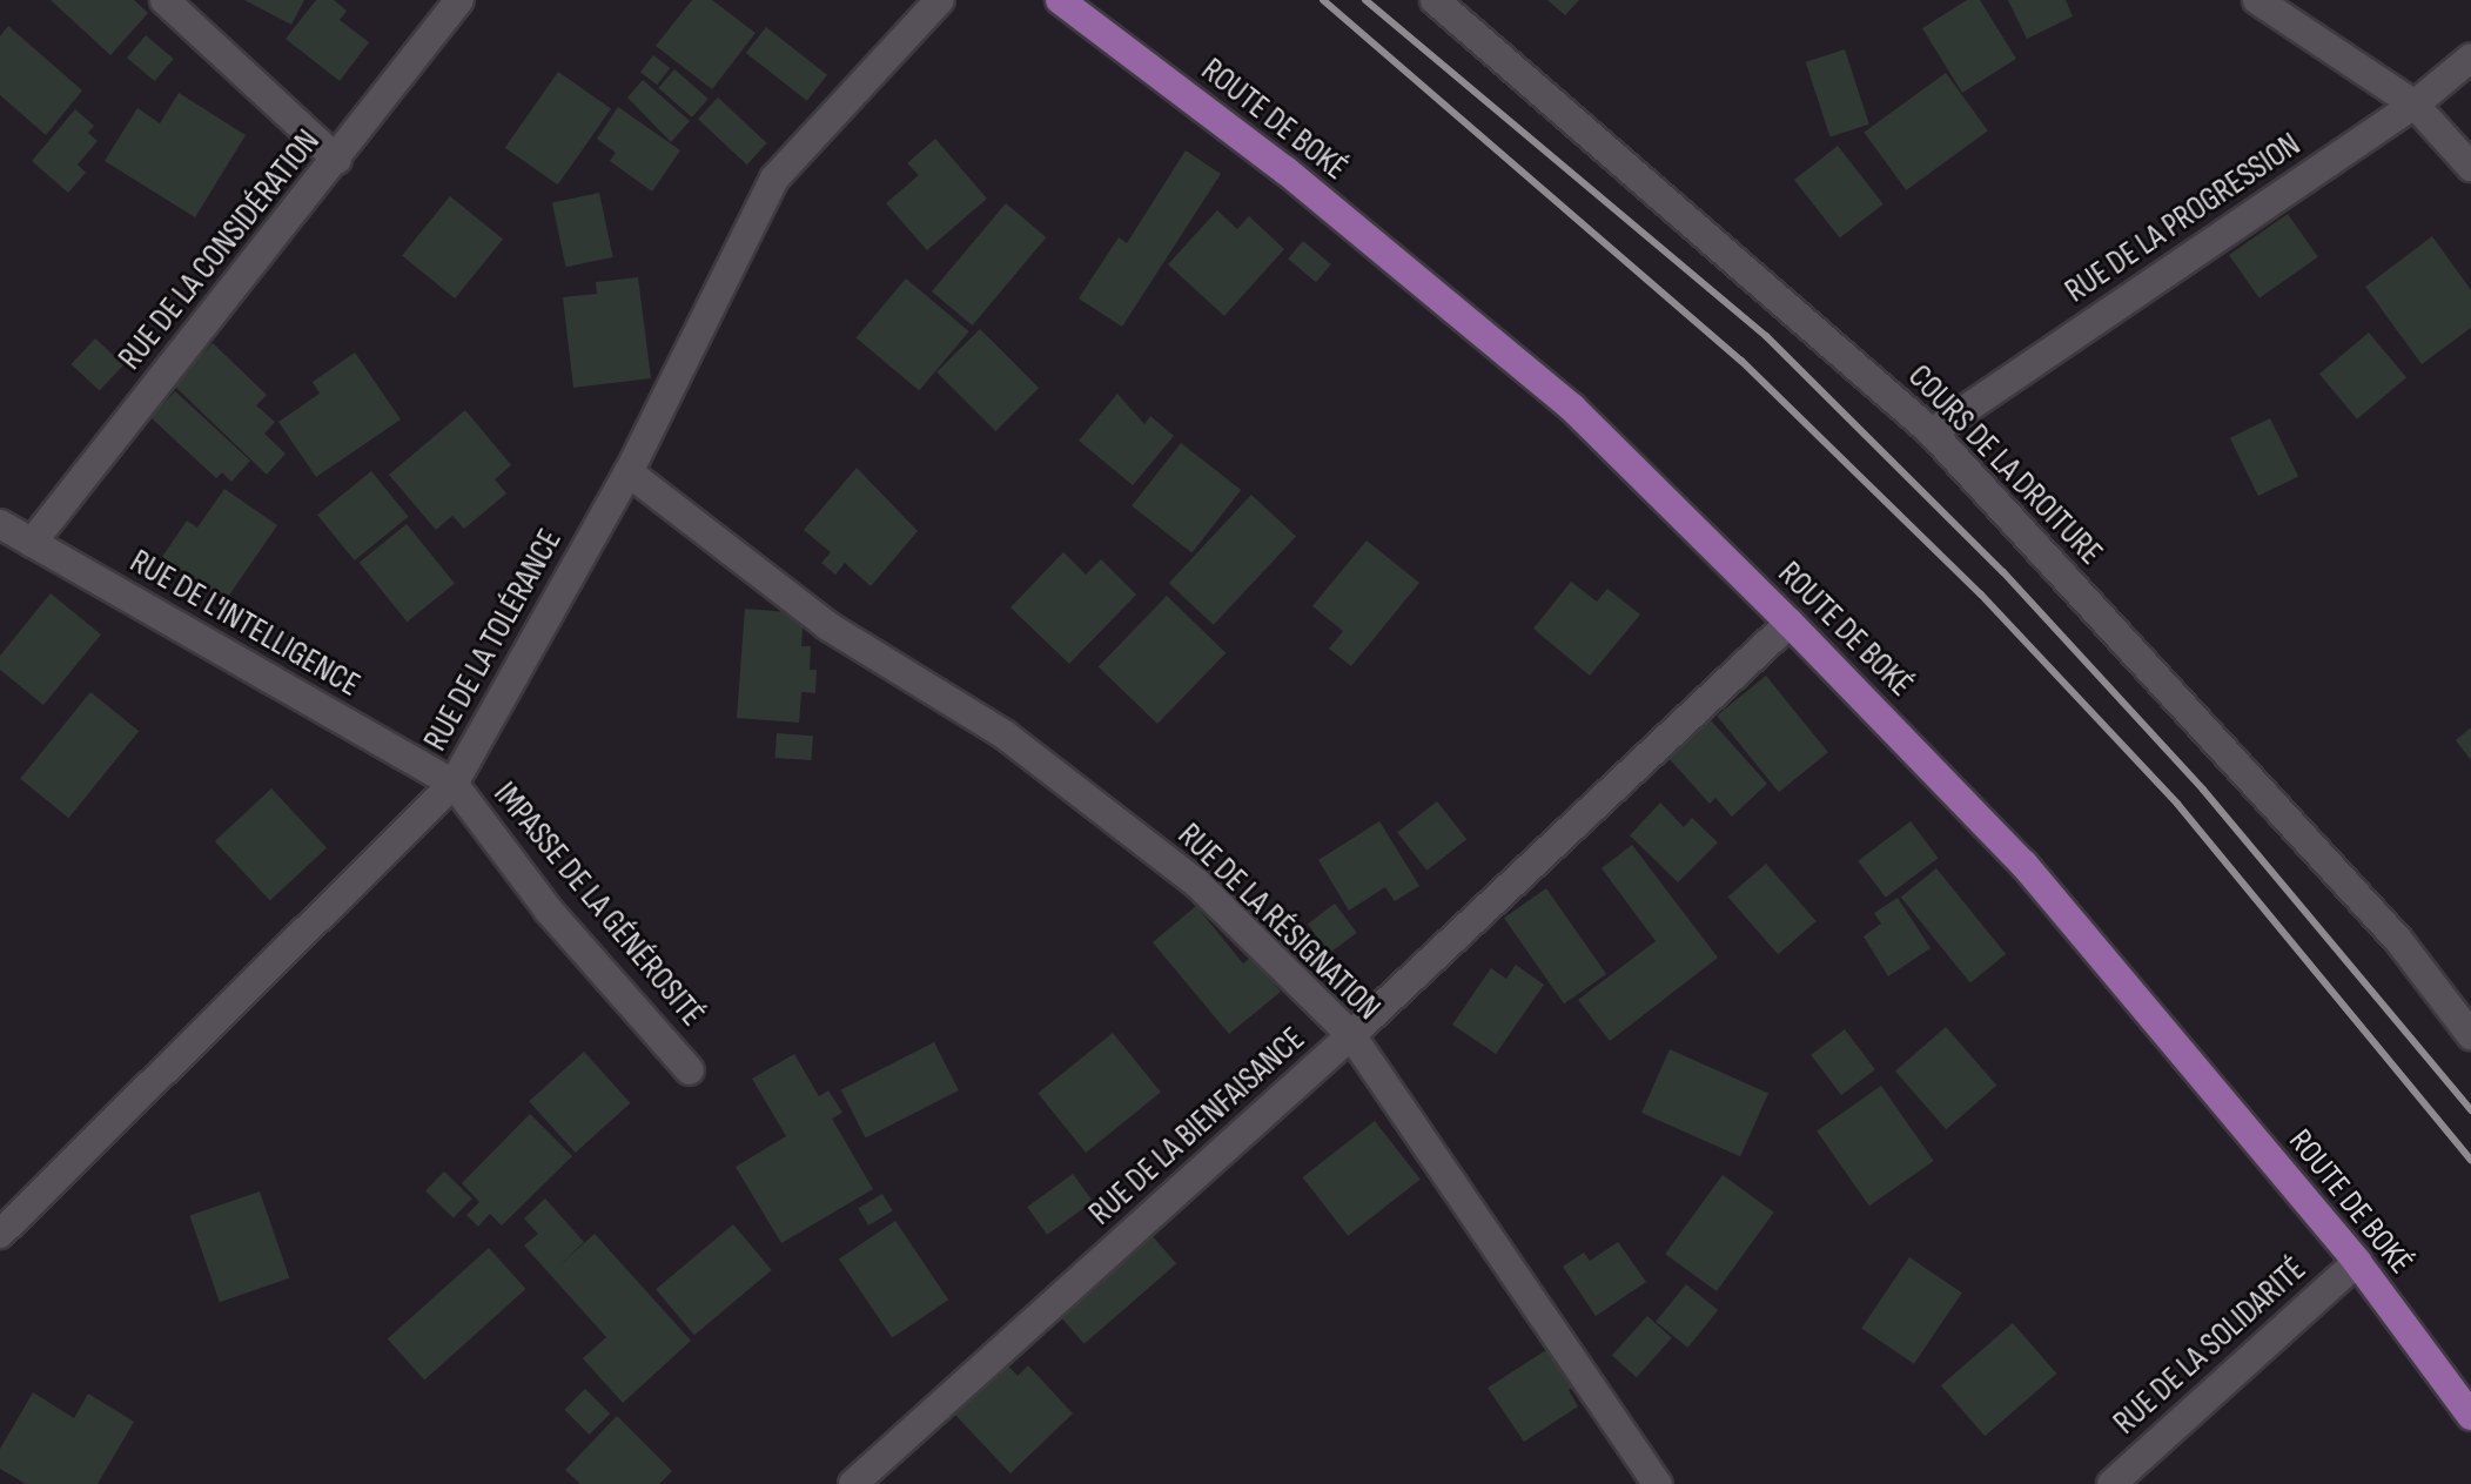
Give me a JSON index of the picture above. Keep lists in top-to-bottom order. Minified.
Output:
{"streets":{"main road":["ROUTE DE BOKÉ"],"street":["RUE DE LA PROGRESSION","RUE DE LA CONSIDÉRATION","COURS DE LA DROITURE","RUE DE L'INTELLIGENCE","RUE DE LA TOLÉRANCE","IMPASSE DE LA GÉNÉROSITÉ","RUE DE LA RÉSIGNATION","RUE DE LA BIENFAISANCE","RUE DE LA SOLIDARITÉ"]},"crossings":[["ROUTE DE BOKÉ","RUE DE LA BIENFAISANCE"],["ROUTE DE BOKÉ","RUE DE LA SOLIDARITÉ"],["RUE DE LA PROGRESSION","COURS DE LA DROITURE"],["RUE DE LA CONSIDÉRATION","RUE DE L'INTELLIGENCE"],["RUE DE L'INTELLIGENCE","RUE DE LA TOLÉRANCE"],["RUE DE L'INTELLIGENCE","IMPASSE DE LA GÉNÉROSITÉ"],["RUE DE LA TOLÉRANCE","IMPASSE DE LA GÉNÉROSITÉ"],["RUE DE LA TOLÉRANCE","RUE DE LA RÉSIGNATION"],["RUE DE LA RÉSIGNATION","RUE DE LA BIENFAISANCE"]]}
